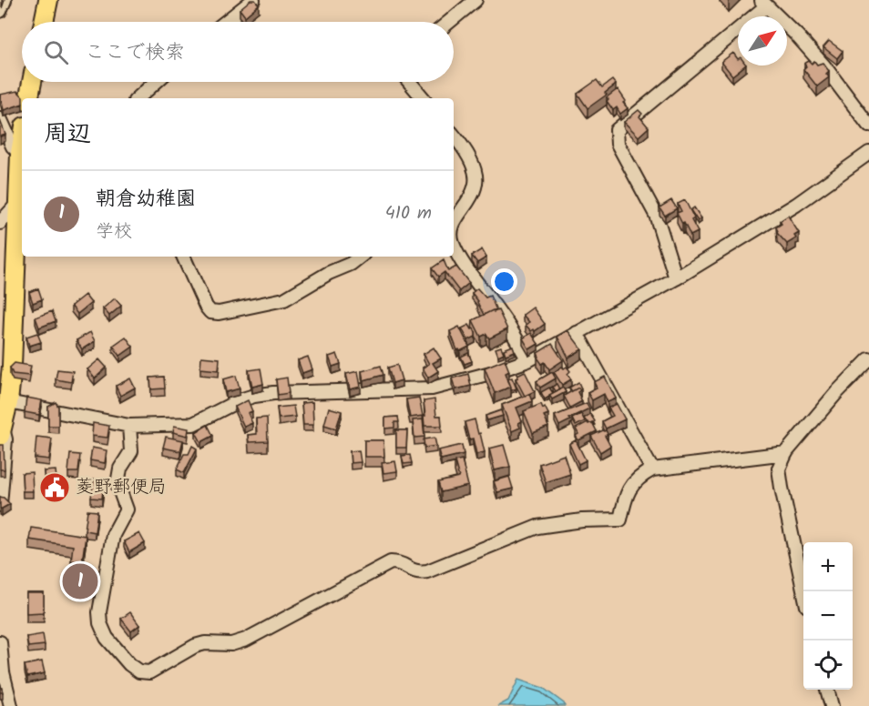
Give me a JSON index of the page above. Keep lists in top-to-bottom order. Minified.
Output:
{"places":{"public building":["菱野郵便局"]},"north":"top right","page":{"search":"ここで検索","heading":"周辺","list":[{"mark":"1","name":"朝倉幼稚園","note":"学校","value":"410 m"}],"map_buttons":["+","−"],"pins":"1"}}
